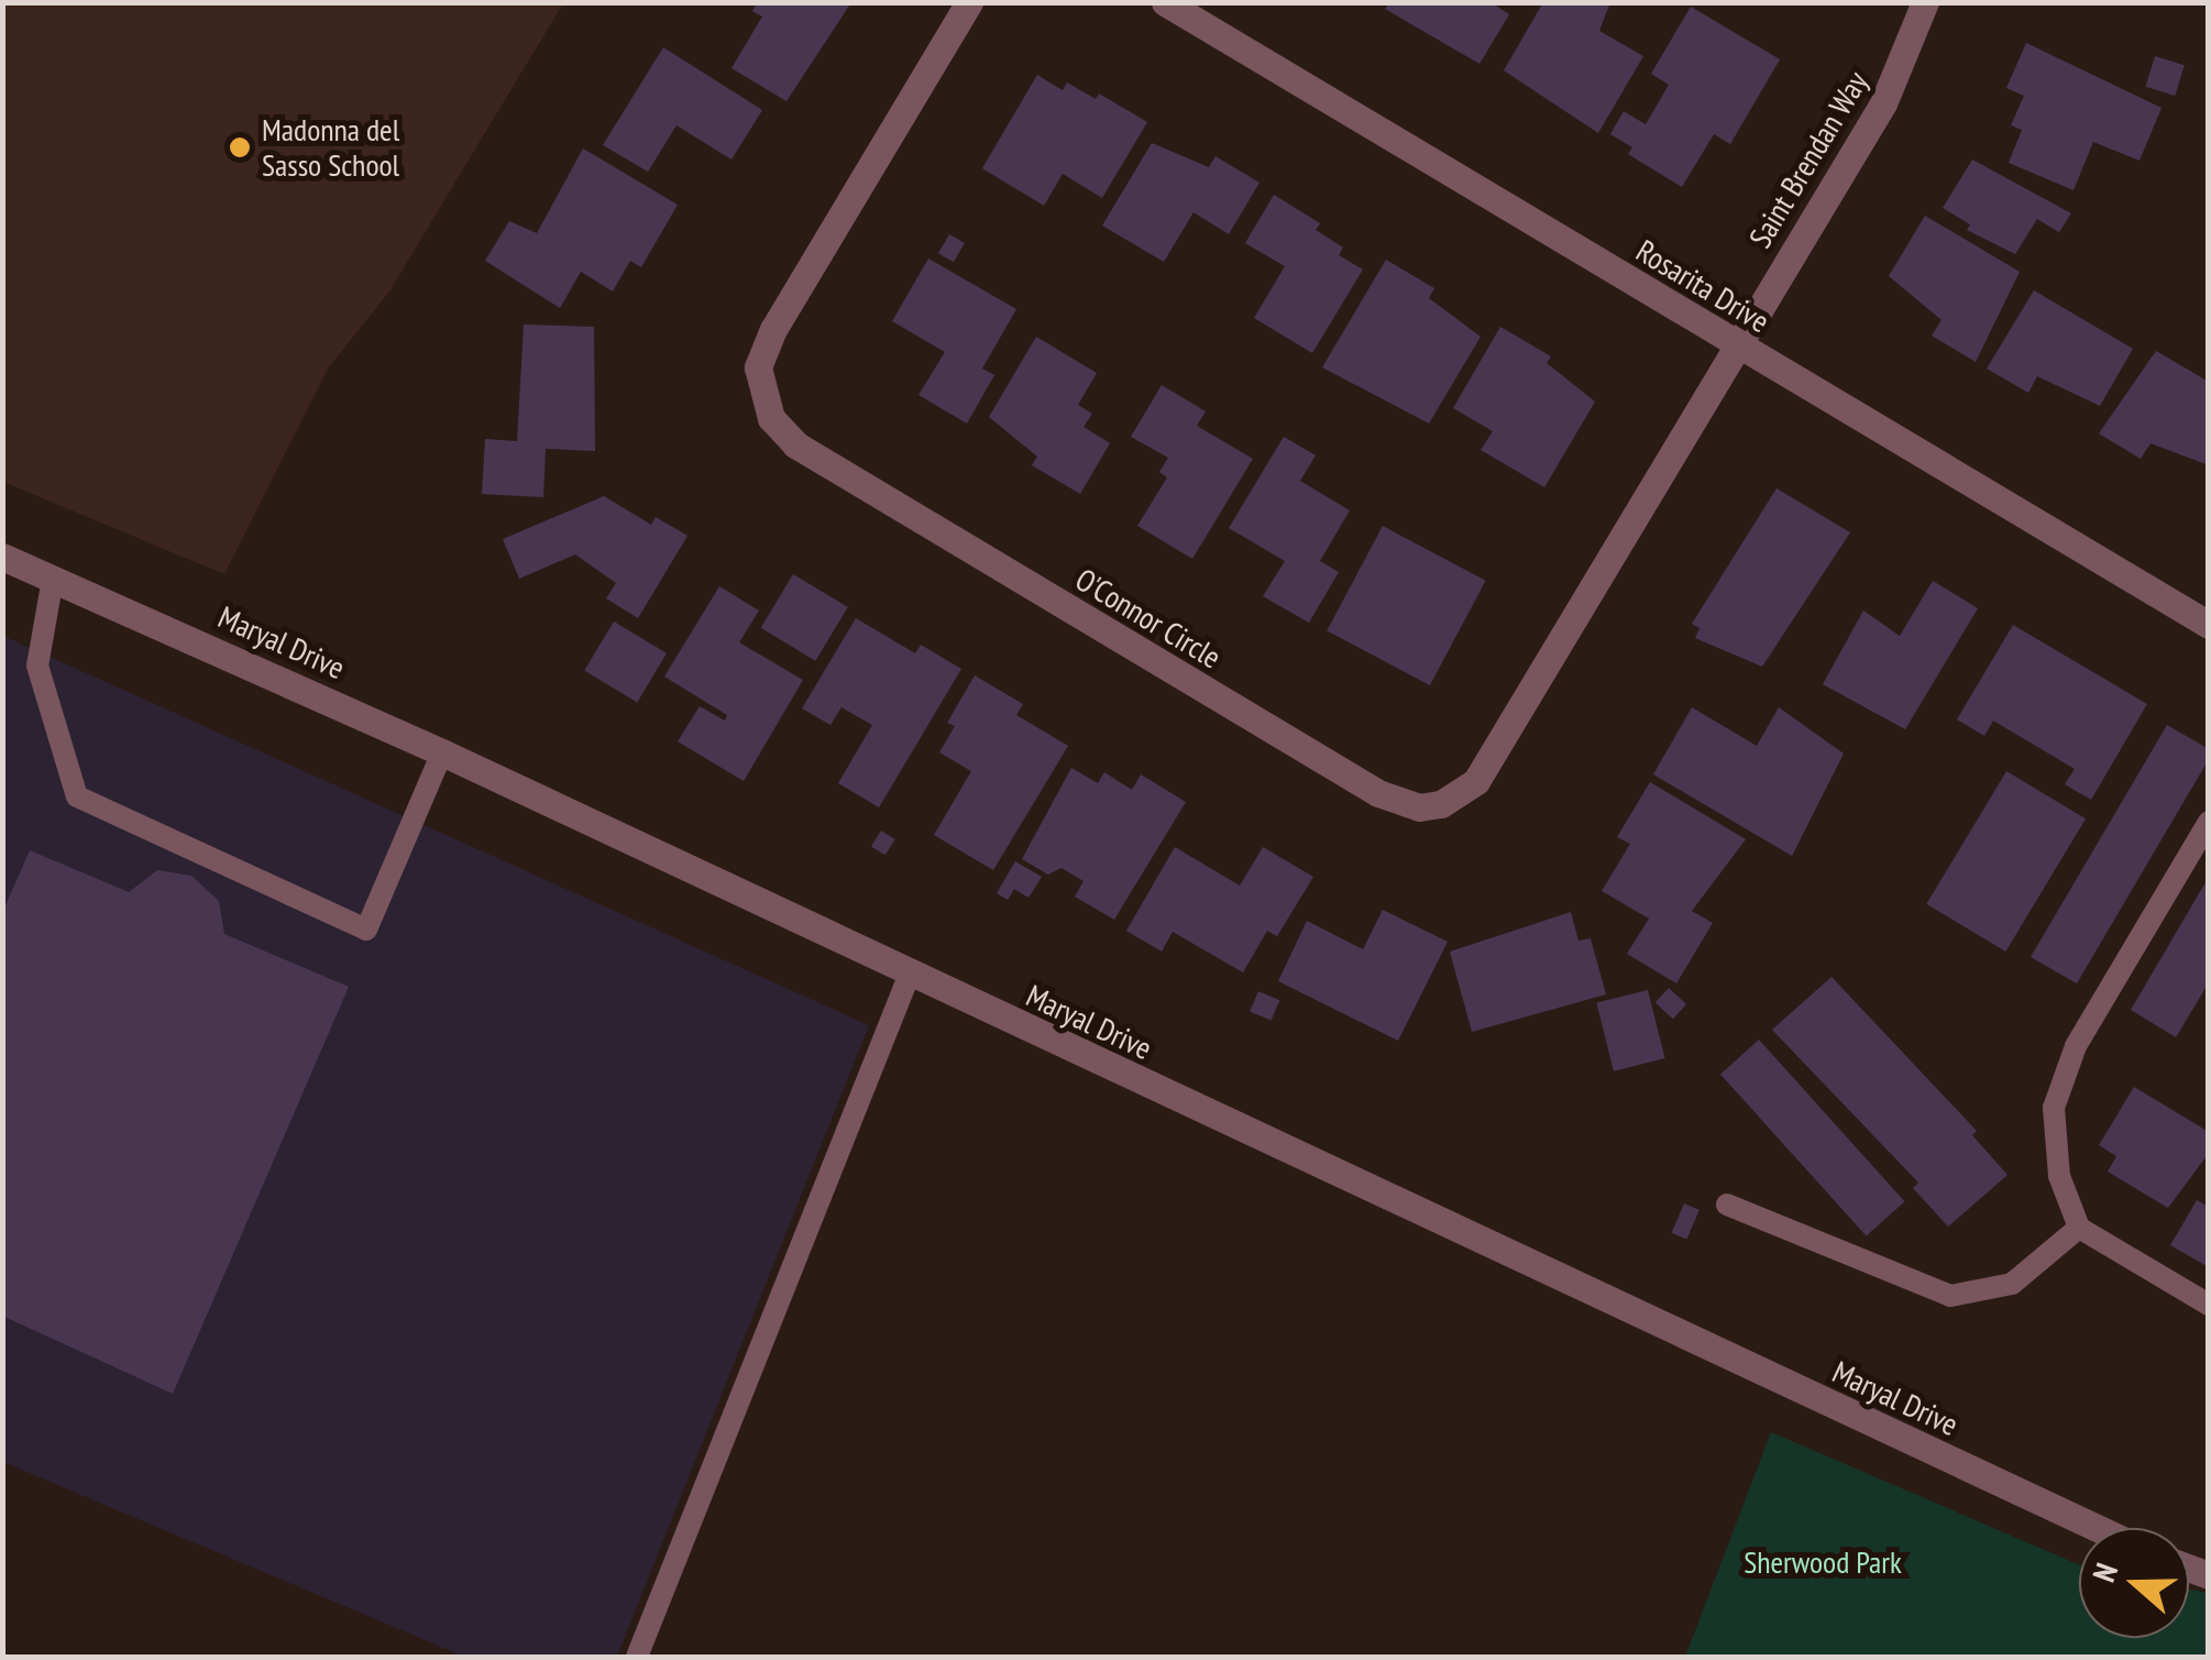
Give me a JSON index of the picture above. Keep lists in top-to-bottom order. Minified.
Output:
{"streets":{"street":["Saint Brendan Way","Rosarita Drive","O'Connor Circle","Maryal Drive"]},"crossings":[["Saint Brendan Way","Rosarita Drive"],["Saint Brendan Way","O'Connor Circle"],["Rosarita Drive","O'Connor Circle"]],"parks":["Sherwood Park"],"places":["Madonna del Sasso School"],"north":"left"}
